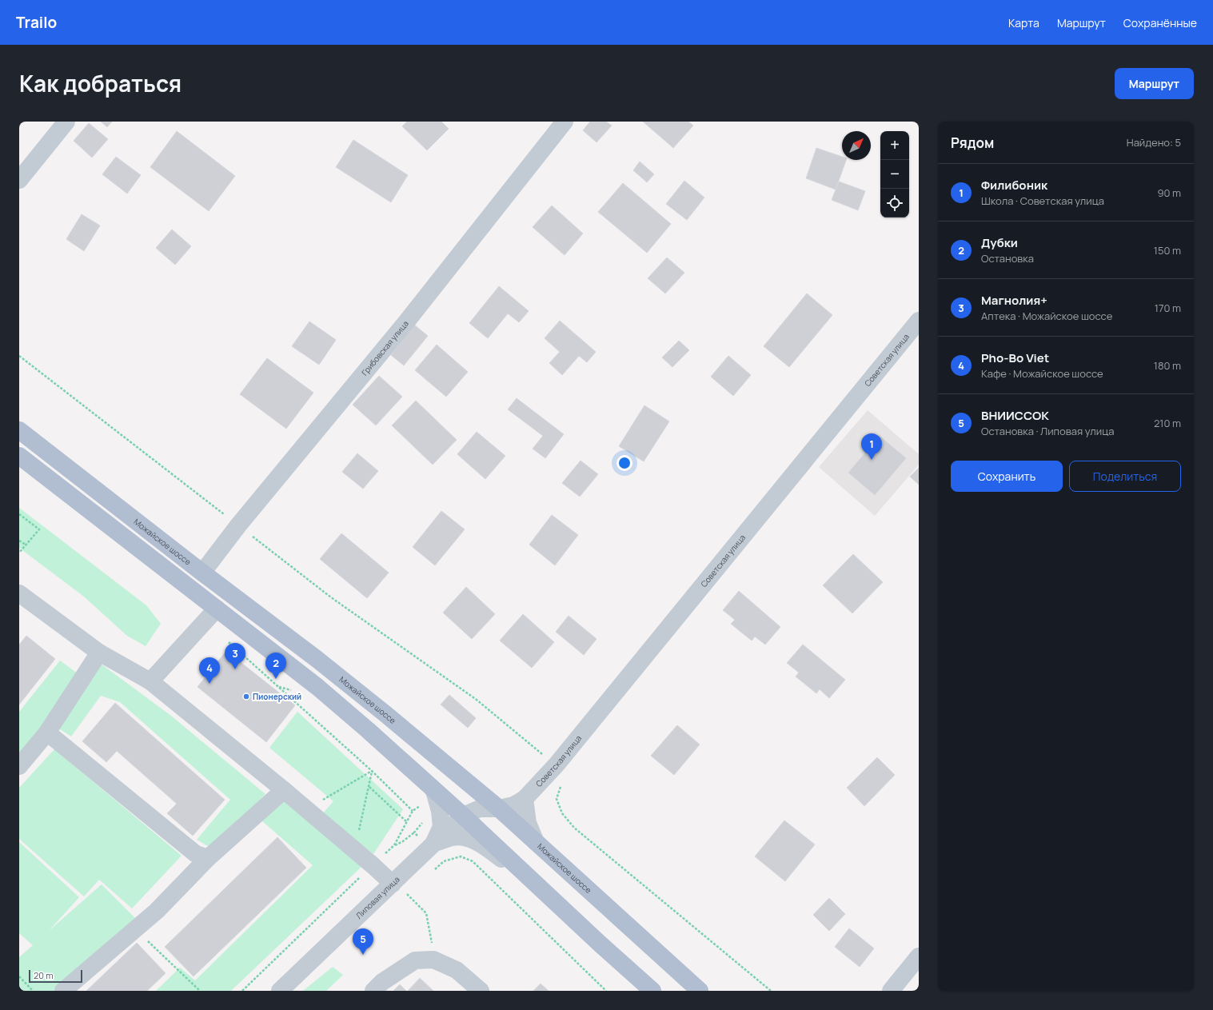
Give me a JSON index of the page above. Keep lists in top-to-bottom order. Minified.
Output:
{"streets":{"main road":["Можайское шоссе"],"street":["Грибовская улица","Советская улица","Липовая улица"]},"crossings":[["Грибовская улица","Можайское шоссе"],["Советская улица","Можайское шоссе"],["Советская улица","Липовая улица"],["Можайское шоссе","Липовая улица"]],"places":["Пионерский"],"scale_bar":"20 m","north":"top right","page":{"header":"Trailo","nav":["Карта","Маршрут","Сохранённые"],"title":"Как добраться","buttons":["Маршрут",["Сохранить","Поделиться"]],"heading":["Рядом","Найдено: 5"],"map_buttons":["+","−"],"list":[{"mark":"1","name":"Филибоник","note":"Школа · Советская улица","value":"90 m"},{"mark":"2","name":"Дубки","note":"Остановка","value":"150 m"},{"mark":"3","name":"Магнолия+","note":"Аптека · Можайское шоссе","value":"170 m"},{"mark":"4","name":"Pho-Bo Viet","note":"Кафе · Можайское шоссе","value":"180 m"},{"mark":"5","name":"ВНИИССОК","note":"Остановка · Липовая улица","value":"210 m"}],"pins":["1","3","2","4","5"],"scale":"20 m"}}
